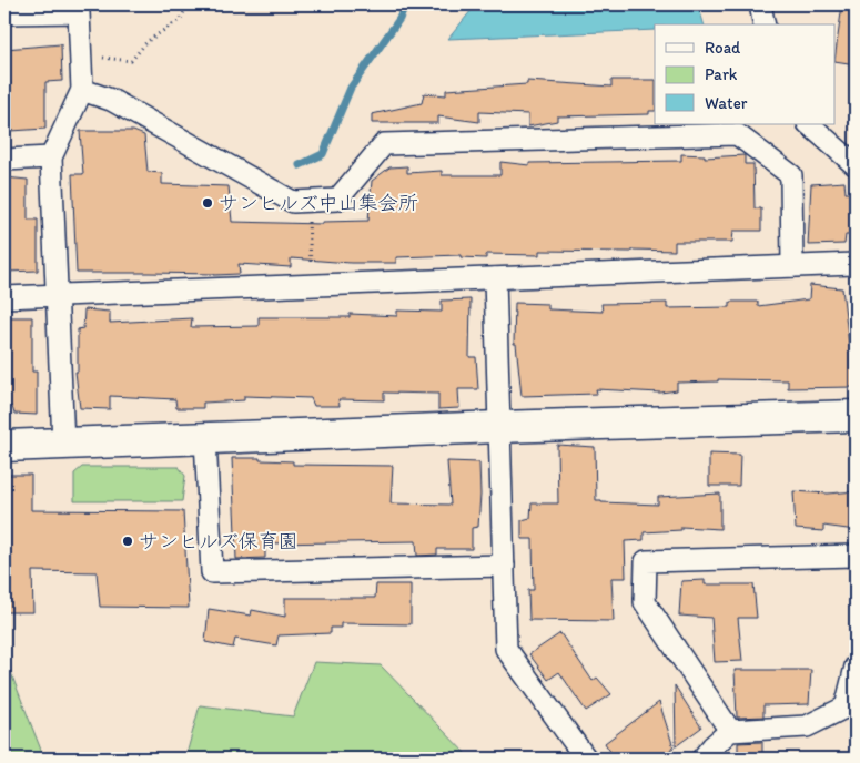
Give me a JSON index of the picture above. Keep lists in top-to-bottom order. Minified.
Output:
{"places":["サンヒルズ中山集会所","サンヒルズ保育園"],"legend":["Road","Park","Water"]}
